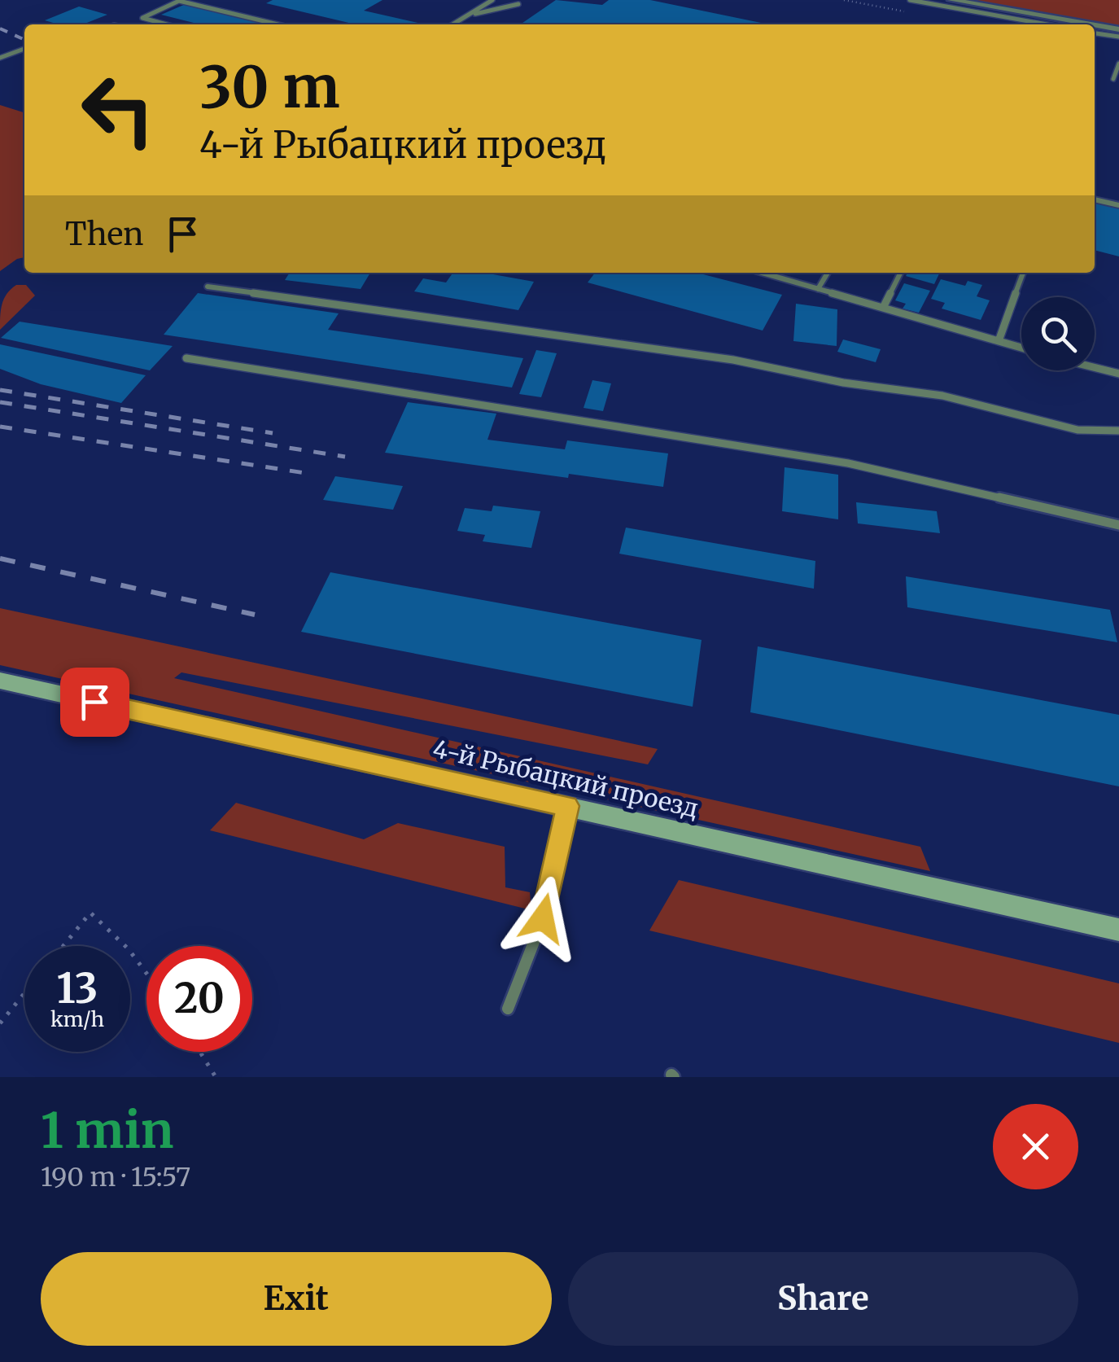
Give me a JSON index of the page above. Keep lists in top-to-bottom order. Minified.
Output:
{"streets":{"street":["4-й Рыбацкий проезд"]},"page":{"turn":["30 m","4-й Рыбацкий проезд"],"then":"Then","speed":"13 km/h","limit":"20","heading":["1 min","190 m · 15:57"],"buttons":["Exit","Share"]}}
